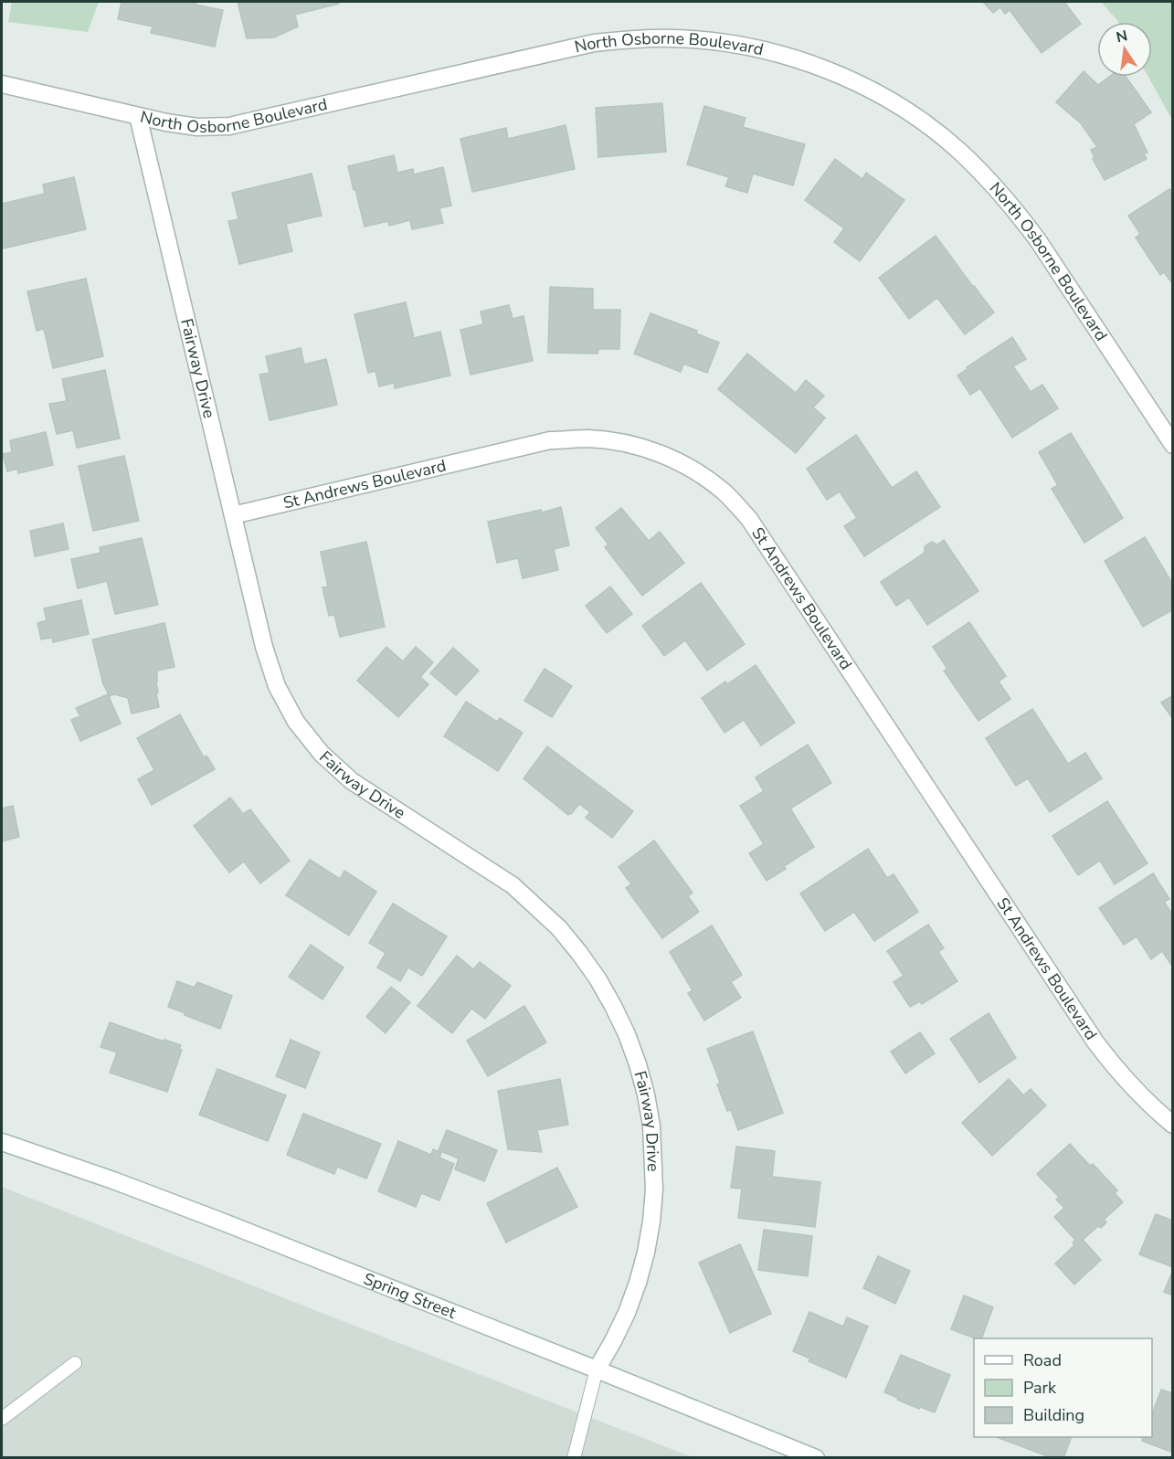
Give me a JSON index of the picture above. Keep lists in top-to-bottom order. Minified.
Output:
{"streets":{"street":["North Osborne Boulevard","Fairway Drive","St Andrews Boulevard","Spring Street"]},"crossings":[["North Osborne Boulevard","Fairway Drive"],["Fairway Drive","St Andrews Boulevard"],["Fairway Drive","Spring Street"]],"legend":["Road","Park","Building"],"north":"top"}
